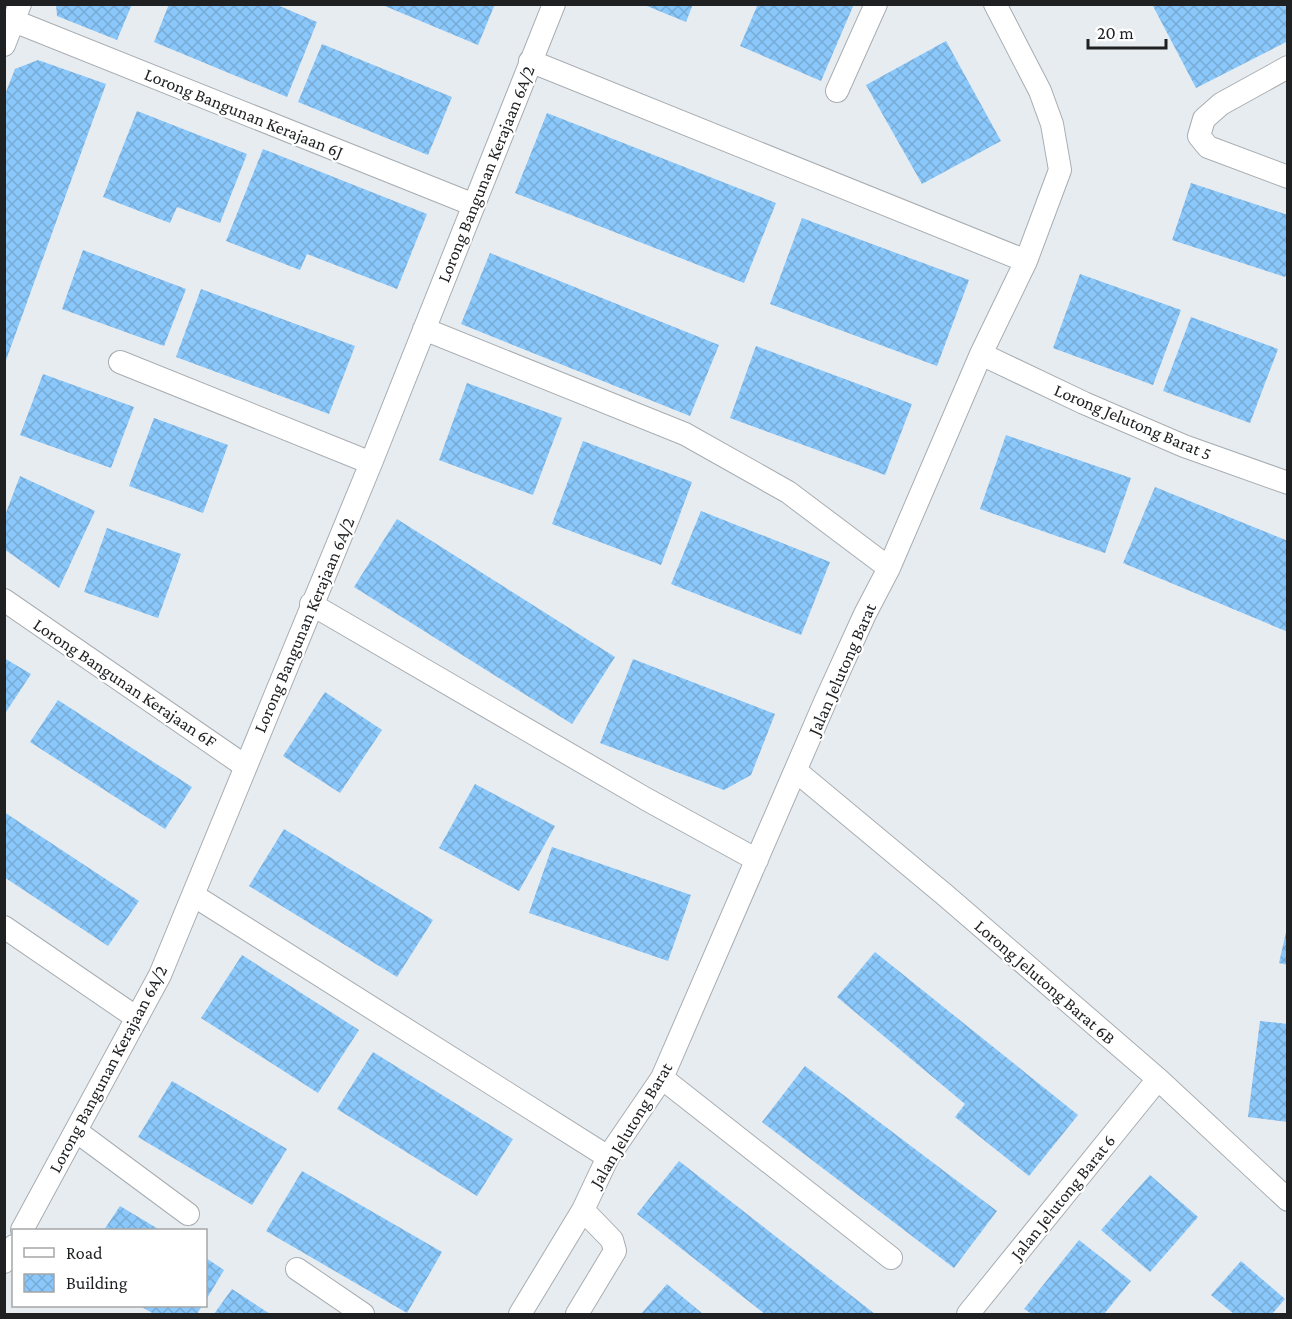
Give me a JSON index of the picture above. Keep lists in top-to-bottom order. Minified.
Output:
{"streets":{"street":["Lorong Bangunan Kerajaan 6J","Lorong Bangunan Kerajaan 6A/2","Lorong Jelutong Barat 5","Jalan Jelutong Barat","Lorong Bangunan Kerajaan 6F","Lorong Jelutong Barat 6B","Jalan Jelutong Barat 6"]},"crossings":[["Lorong Bangunan Kerajaan 6J","Lorong Bangunan Kerajaan 6A/2"],["Lorong Bangunan Kerajaan 6A/2","Lorong Bangunan Kerajaan 6F"],["Lorong Jelutong Barat 5","Jalan Jelutong Barat"],["Jalan Jelutong Barat","Lorong Jelutong Barat 6B"],["Lorong Jelutong Barat 6B","Jalan Jelutong Barat 6"]],"legend":["Road","Building"],"scale_bar":"20 m"}
